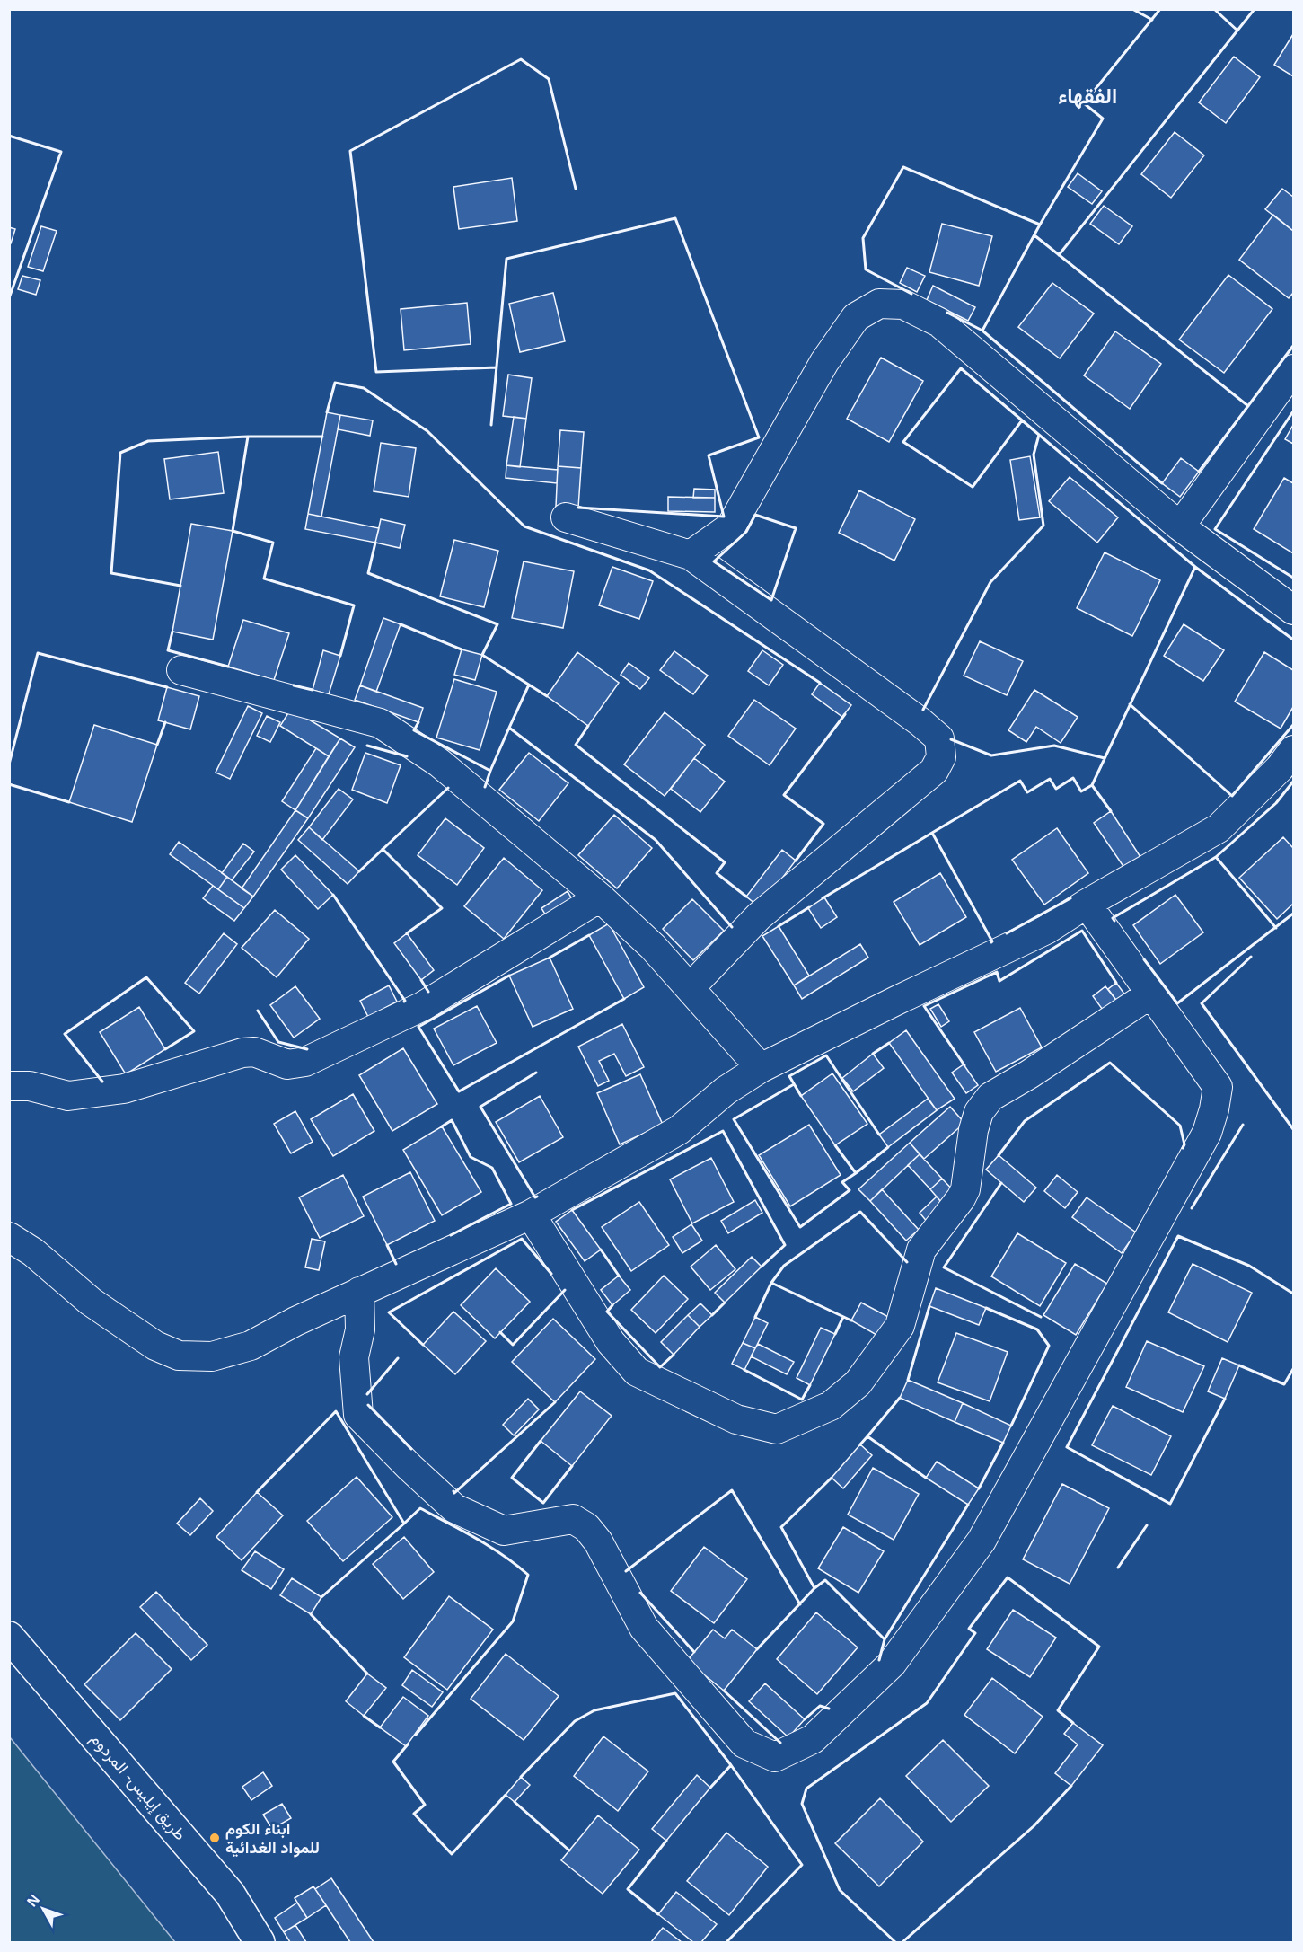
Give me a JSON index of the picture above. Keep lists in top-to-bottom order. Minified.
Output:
{"streets":{"highway":["طريق إيليس- المردوم"]},"districts":["الفقهاء"],"places":["ابناء الكوم للمواد الغدائية"],"north":"top left"}
